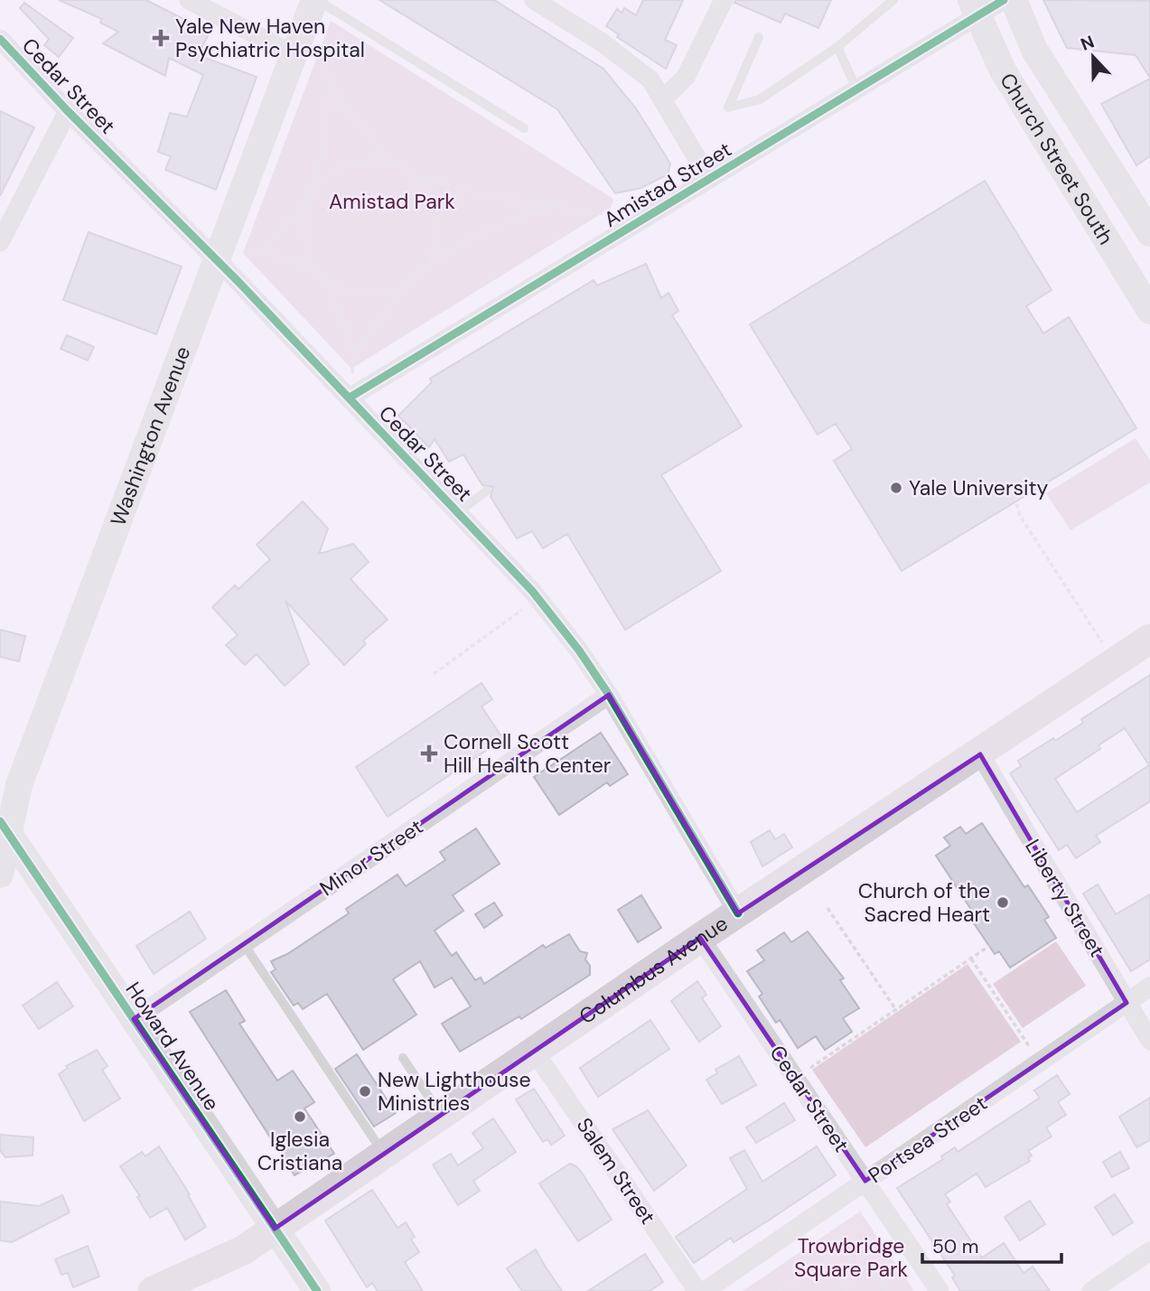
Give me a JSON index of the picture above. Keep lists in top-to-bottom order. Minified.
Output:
{"streets":{"main road":["Church Street South","Washington Avenue","Columbus Avenue","Howard Avenue"],"street":["Cedar Street","Amistad Street","Minor Street","Liberty Street","Portsea Street","Salem Street"]},"crossings":[["Cedar Street","Amistad Street"],["Cedar Street","Washington Avenue"],["Cedar Street","Minor Street"],["Cedar Street","Columbus Avenue"],["Cedar Street","Portsea Street"],["Church Street South","Amistad Street"],["Washington Avenue","Howard Avenue"],["Minor Street","Howard Avenue"],["Liberty Street","Columbus Avenue"],["Liberty Street","Portsea Street"],["Columbus Avenue","Howard Avenue"],["Columbus Avenue","Salem Street"]],"parks":["Amistad Park","Trowbridge Square Park"],"places":{"health":["Yale New Haven Psychiatric Hospital","Cornell Scott Hill Health Center"],"other":["Yale University","Church of the Sacred Heart","New Lighthouse Ministries","Iglesia Cristiana"]},"scale_bar":"50 m","north":"top"}
